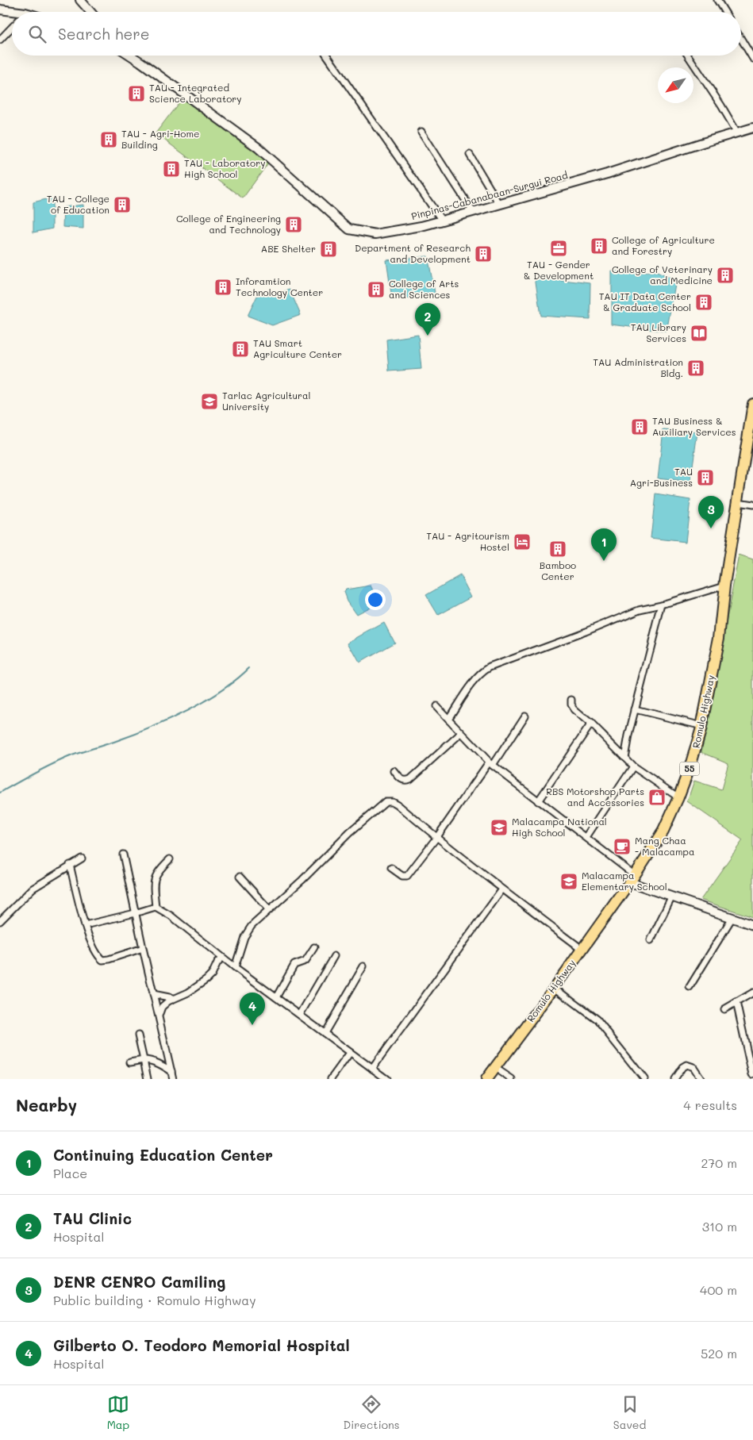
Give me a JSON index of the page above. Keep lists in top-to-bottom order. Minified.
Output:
{"streets":{"highway":["Romulo Highway","55"],"street":["Pinpinas-Cabanabaan-Surgui Road"]},"places":{"building":["TAU - Integrated Science Laboratory","TAU - Agri-Home Building","TAU - Laboratory High School","TAU - College of Education","College of Engineering and Technology","College of Agriculture and Forestry","ABE Shelter","Department of Research and Development","College of Veterinary and Medicine","Inforamtion Technology Center","College of Arts and Sciences","TAU IT Data Center & Graduate School","TAU Smart Agriculture Center","TAU Administration Bldg.","TAU Business & Auxiliary Services","TAU Agri-Business","Bamboo Center"],"office":["TAU - Gender & Development"],"library":["TAU Library Services"],"school or university":["Tarlac Agricultural University","Malacampa National High School","Malacampa Elementary School"],"hotel":["TAU - Agritourism Hostel"],"shop":["RBS Motorshop Parts and Accessories"],"cafe":["Mang Chaa - Malacampa"]},"north":"bottom left","page":{"search":"Search here","pins":["2","3","1","4"],"heading":["Nearby","4 results"],"list":[{"mark":"1","name":"Continuing Education Center","note":"Place","value":"270 m"},{"mark":"2","name":"TAU Clinic","note":"Hospital","value":"310 m"},{"mark":"3","name":"DENR CENRO Camiling","note":"Public building · Romulo Highway","value":"400 m"},{"mark":"4","name":"Gilberto O. Teodoro Memorial Hospital","note":"Hospital","value":"520 m"}],"nav":["Map","Directions","Saved"]}}
